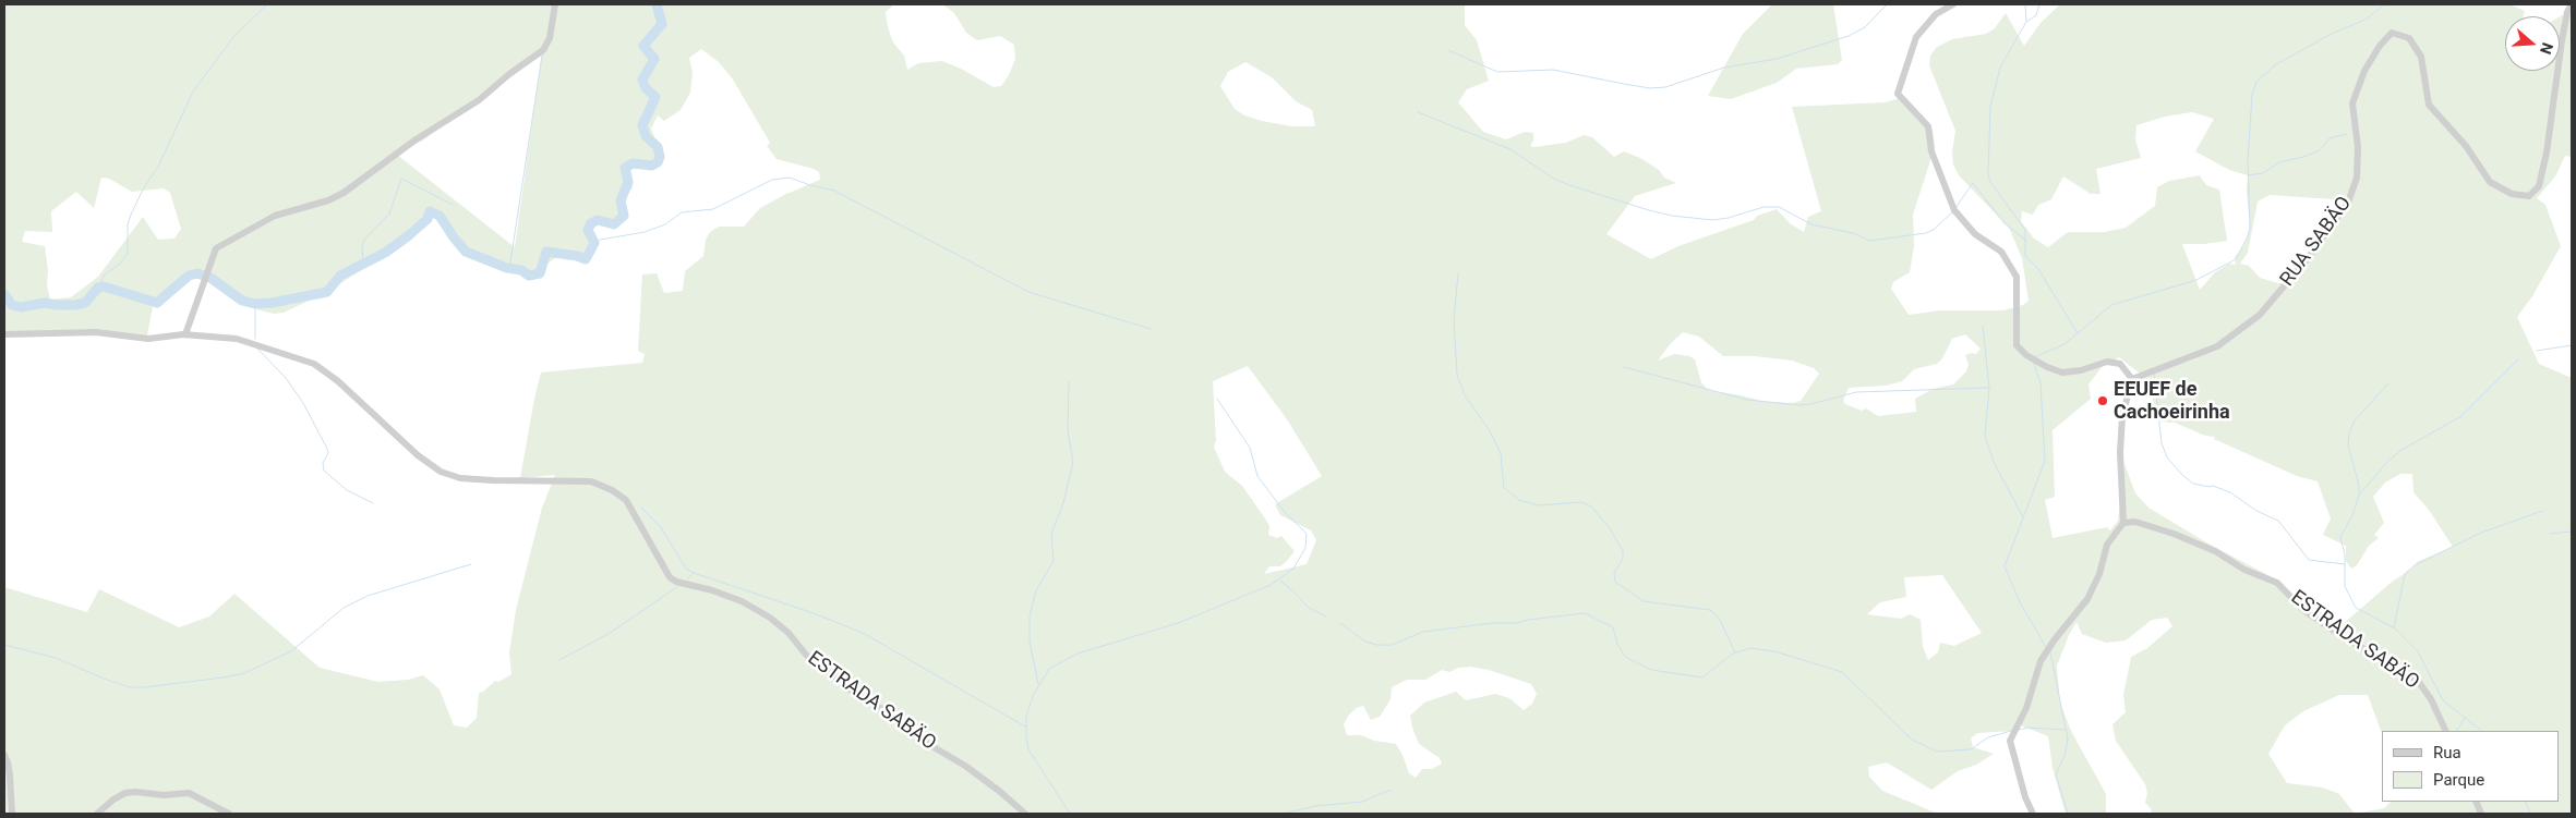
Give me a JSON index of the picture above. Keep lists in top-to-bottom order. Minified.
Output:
{"streets":{"street":["RUA SABÄO","ESTRADA SABÄO"]},"places":["EEUEF de Cachoeirinha"],"legend":["Rua","Parque"],"north":"right"}
